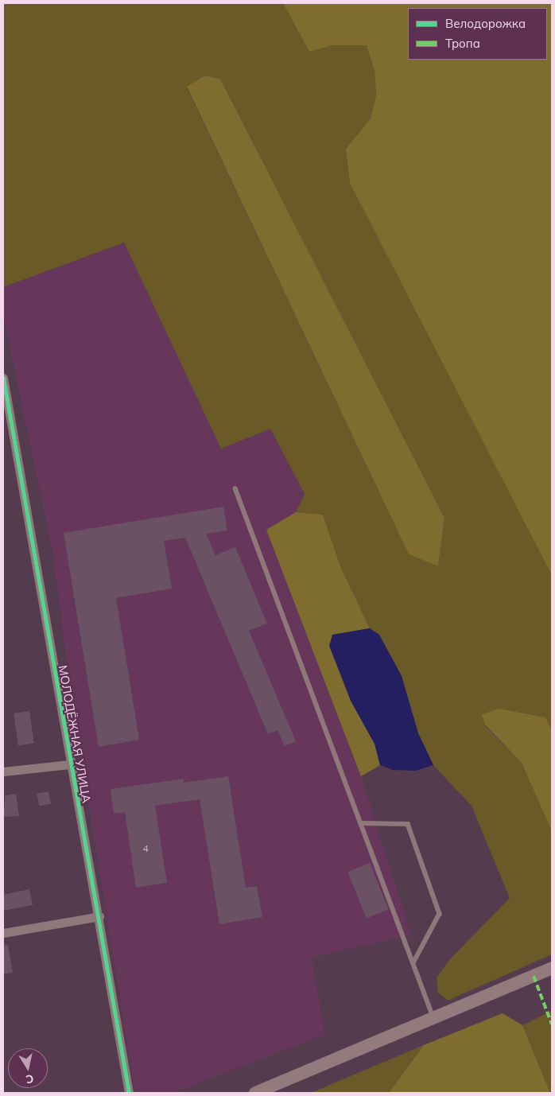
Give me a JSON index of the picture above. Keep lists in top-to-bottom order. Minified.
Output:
{"streets":{"street":["МОЛОДЁЖНАЯ УЛИЦА"]},"house_numbers":["4"],"legend":["Велодорожка","Тропа"],"north":"bottom"}
